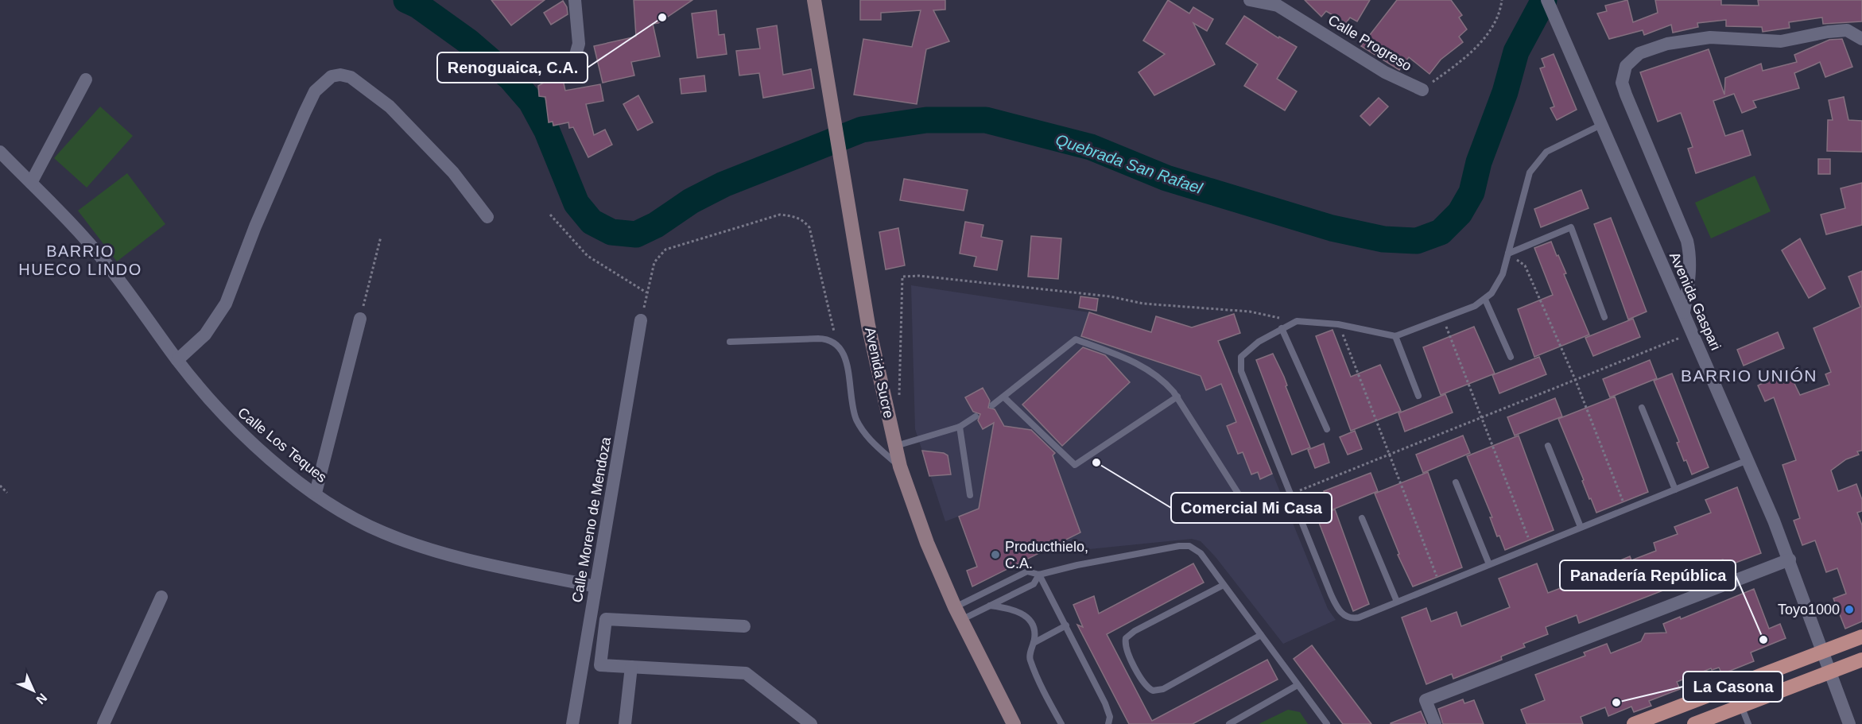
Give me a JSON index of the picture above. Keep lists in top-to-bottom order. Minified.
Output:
{"streets":{"street":["Calle Progreso","Avenida Gaspari","Avenida Sucre","Calle Los Teques","Calle Moreno de Mendoza"]},"crossings":[["Calle Los Teques","Calle Moreno de Mendoza"]],"districts":["BARRIO HUECO LINDO","BARRIO UNIÓN"],"water":["Quebrada San Rafael"],"places":["Renoguaica, C.A.","Comercial Mi Casa","Producthielo, C.A.","Toyo1000","Panadería República","La Casona"],"north":"bottom right"}
